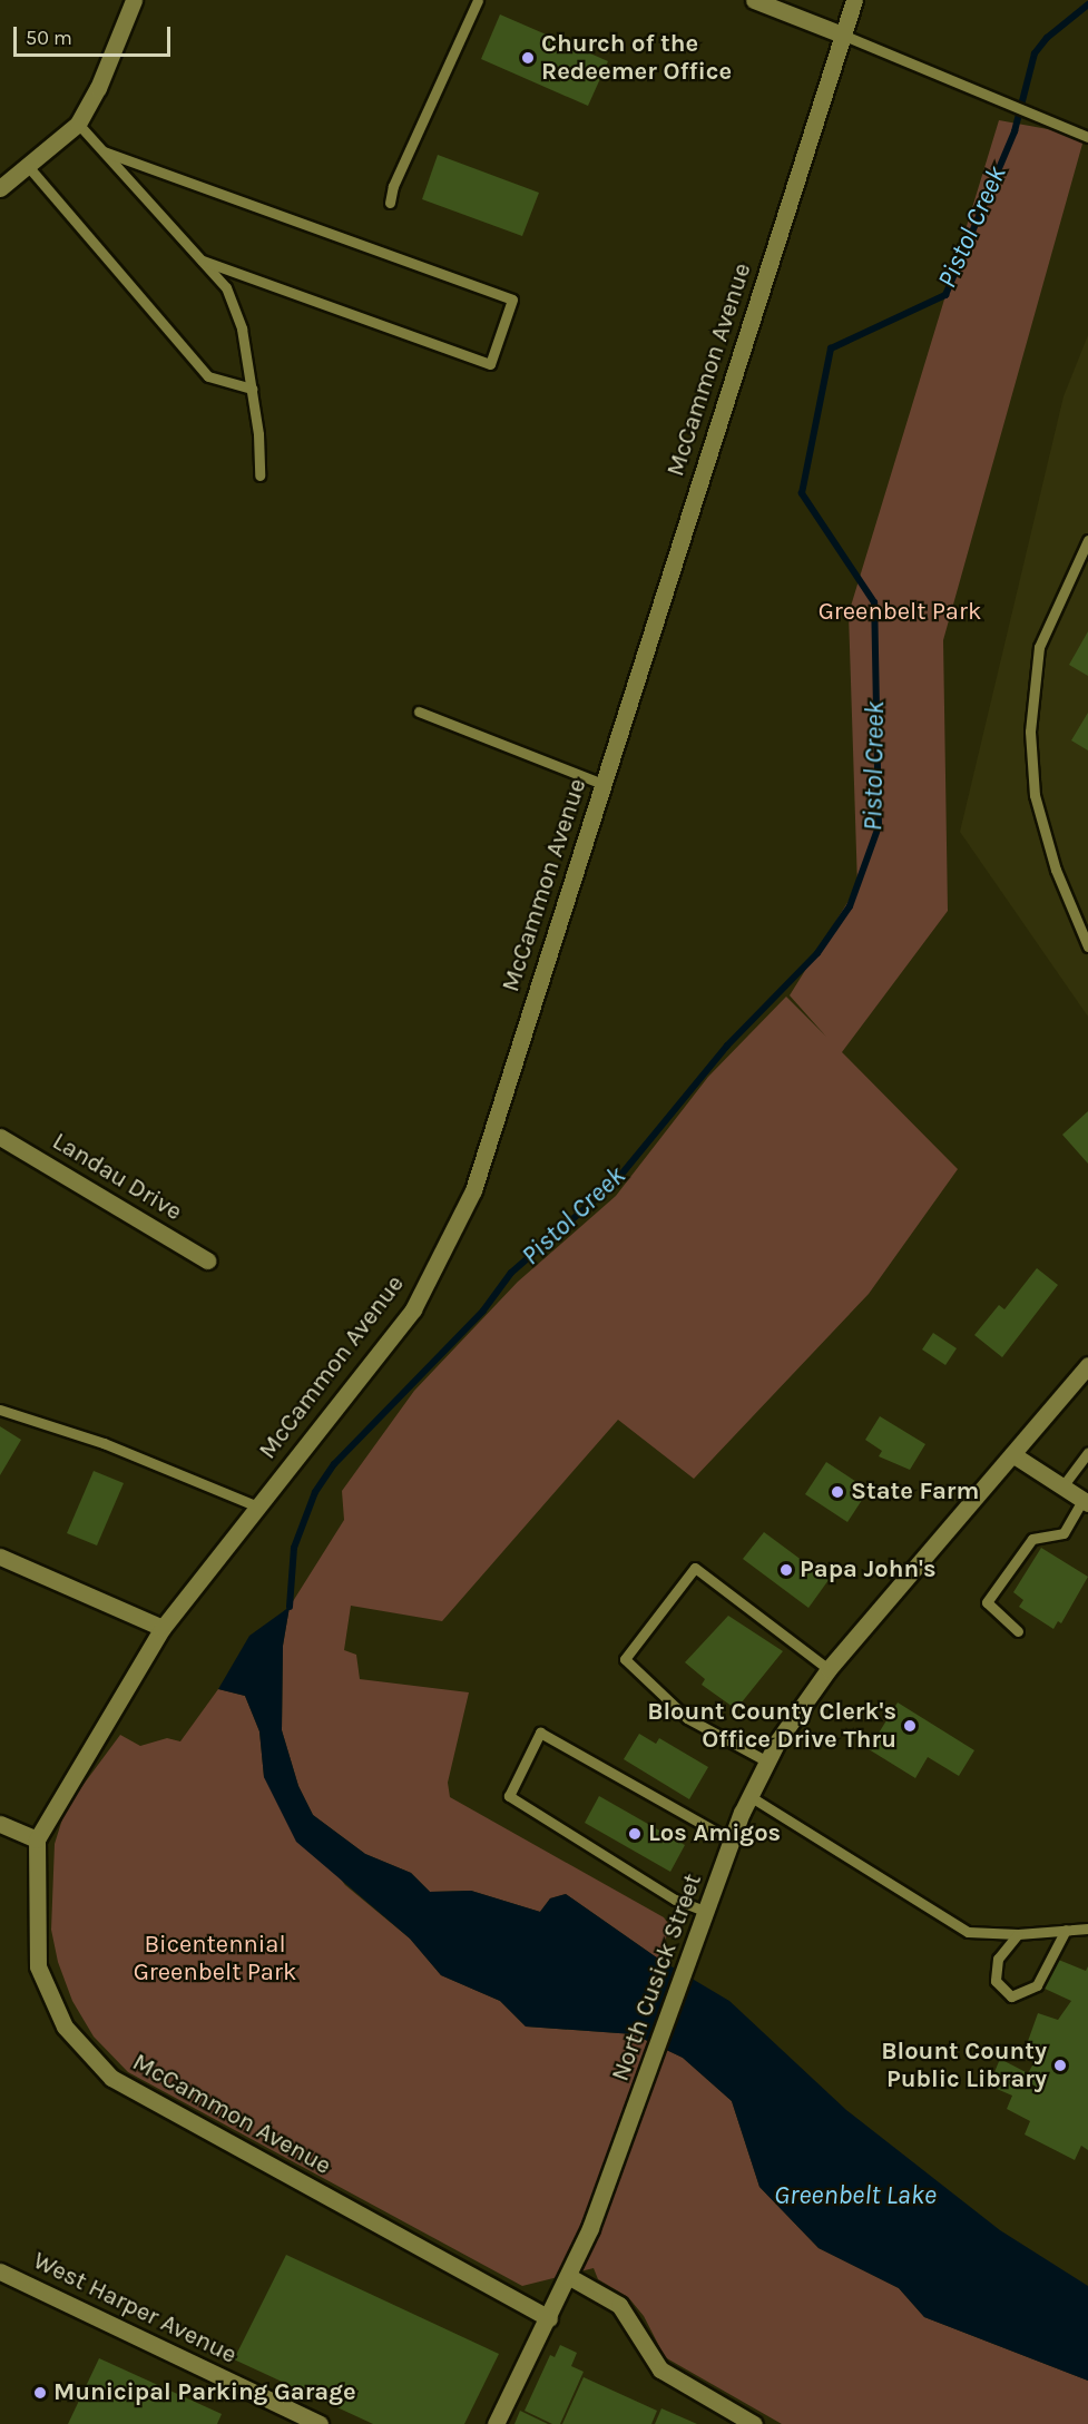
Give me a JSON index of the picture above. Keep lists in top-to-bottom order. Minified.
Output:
{"streets":{"street":["McCammon Avenue","Landau Drive","North Cusick Street","West Harper Avenue"]},"crossings":[["McCammon Avenue","North Cusick Street"]],"water":["Pistol Creek","Greenbelt Lake"],"parks":["Greenbelt Park","Bicentennial Greenbelt Park"],"places":["Church of the Redeemer Office","State Farm","Papa John's","Blount County Clerk's Office Drive Thru","Los Amigos","Blount County Public Library","Municipal Parking Garage"],"scale_bar":"50 m"}
